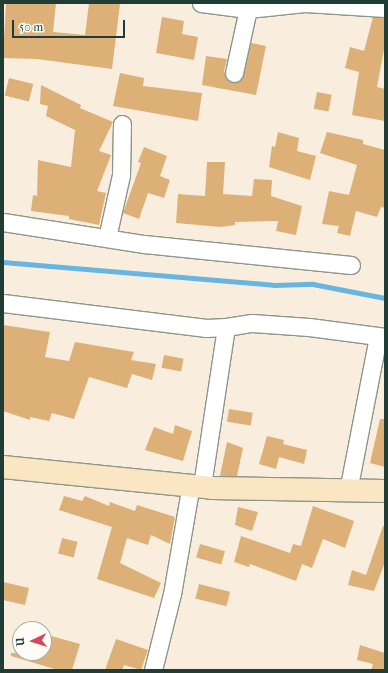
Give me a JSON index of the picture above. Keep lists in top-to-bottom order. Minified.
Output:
{"scale_bar":"50 m","north":"left"}
